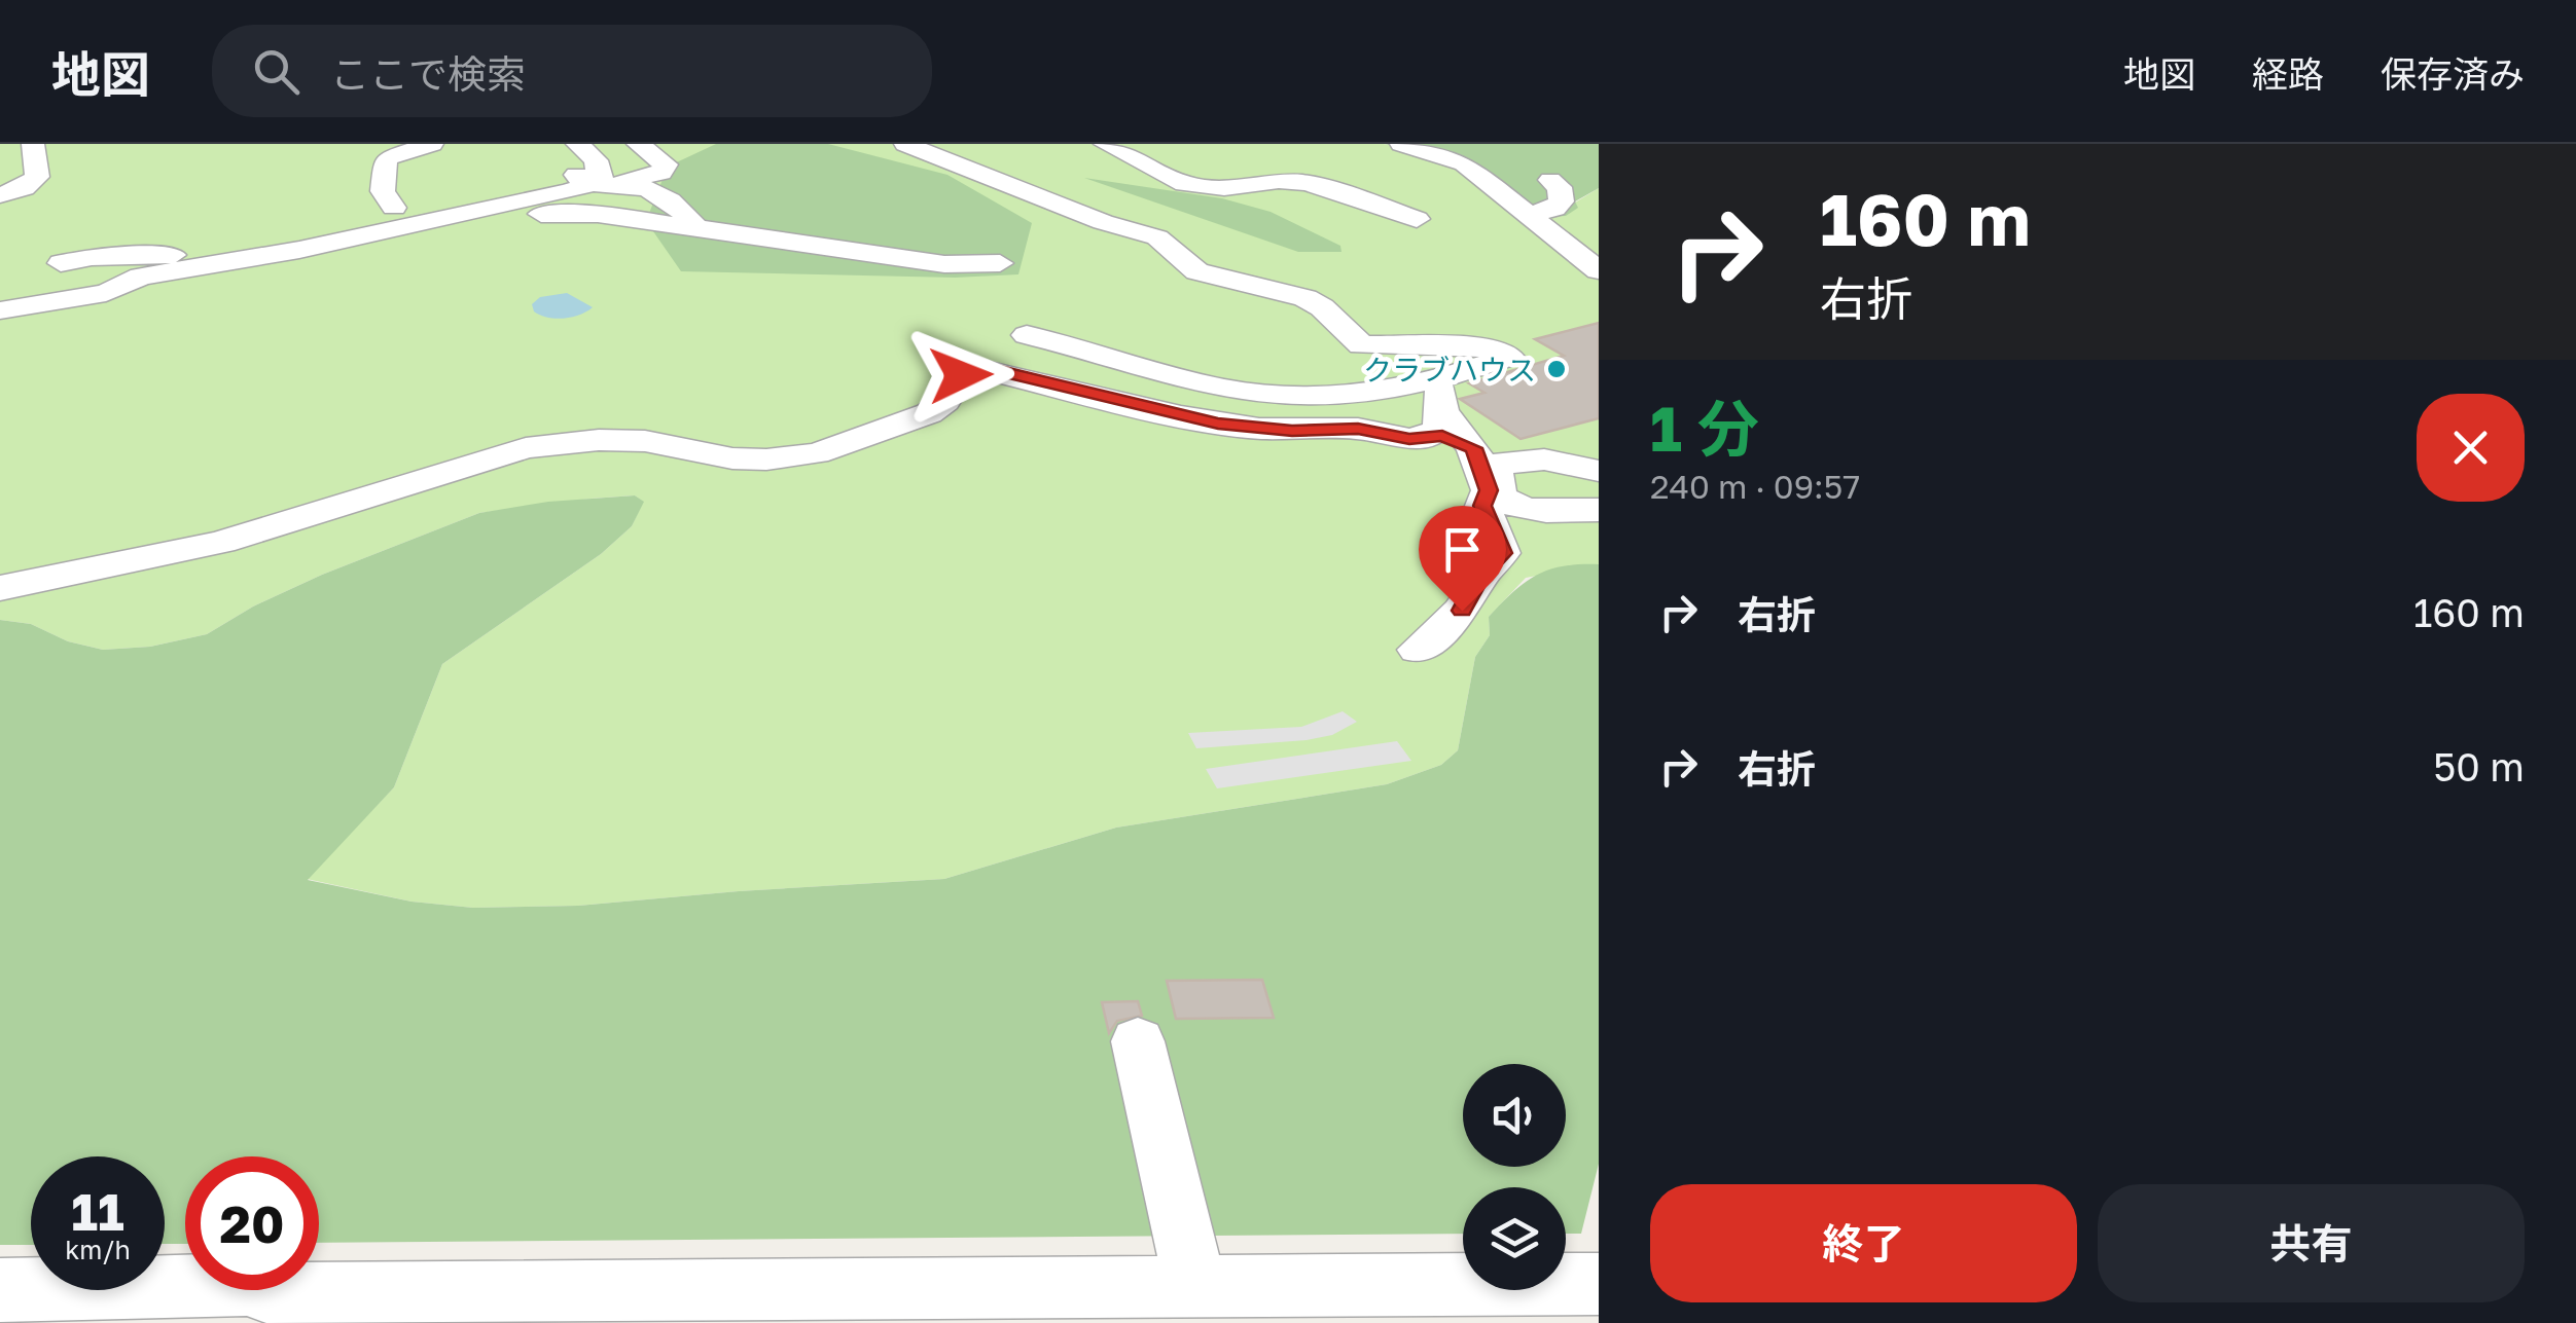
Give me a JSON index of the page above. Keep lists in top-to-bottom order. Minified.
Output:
{"places":["クラブハウス"],"page":{"header":"地図","search":"ここで検索","nav":["地図","経路","保存済み"],"turn":["160 m","右折"],"heading":["1 分","240 m · 09:57"],"list":[{"name":"右折","value":"160 m"},{"name":"右折","value":"50 m"}],"speed":"11 km/h","limit":"20","buttons":["終了","共有"]}}
